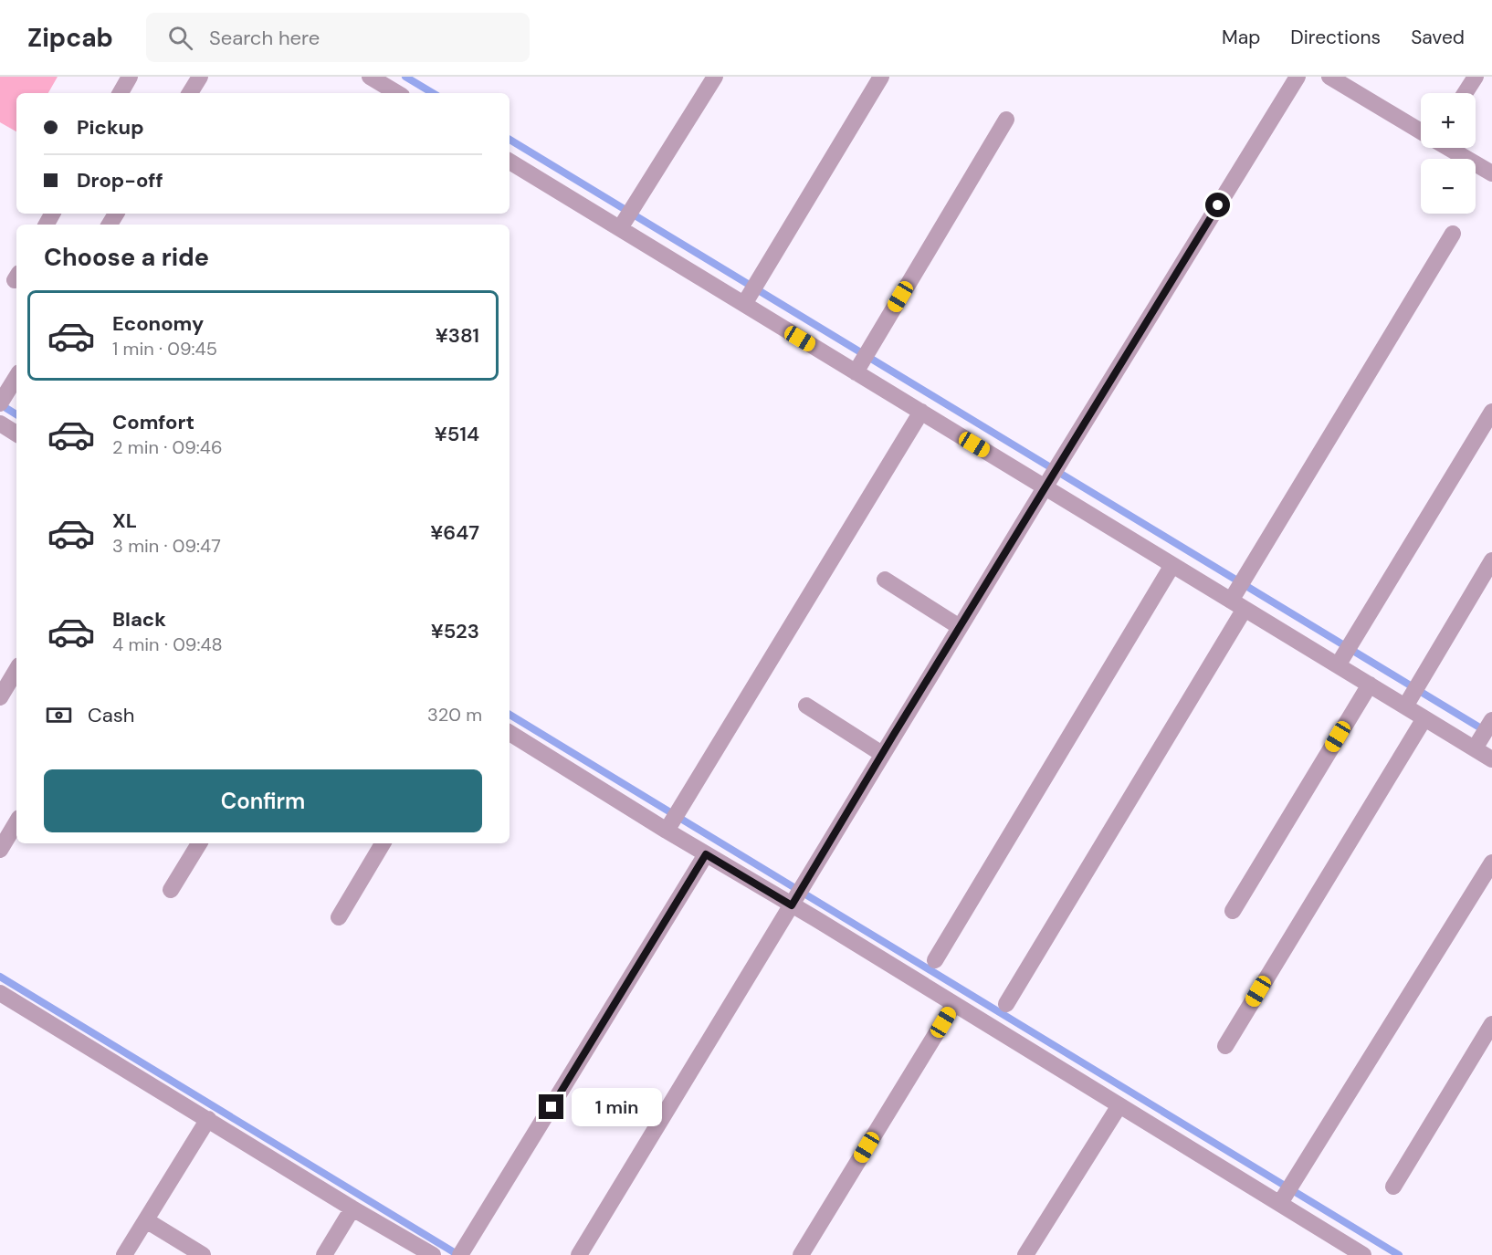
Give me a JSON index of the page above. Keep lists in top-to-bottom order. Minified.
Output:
{"page":{"header":"Zipcab","search":"Search here","nav":["Map","Directions","Saved"],"map_buttons":["+","−"],"banner":["Pickup","Drop-off"],"heading":"Choose a ride","list":[{"name":"Economy","note":"1 min · 09:45","value":"¥381"},{"name":"Comfort","note":"2 min · 09:46","value":"¥514"},{"name":"XL","note":"3 min · 09:47","value":"¥647"},{"name":"Black","note":"4 min · 09:48","value":"¥523"}],"pay":["Cash","320 m"],"buttons":"Confirm","bubble":"1 min"}}
